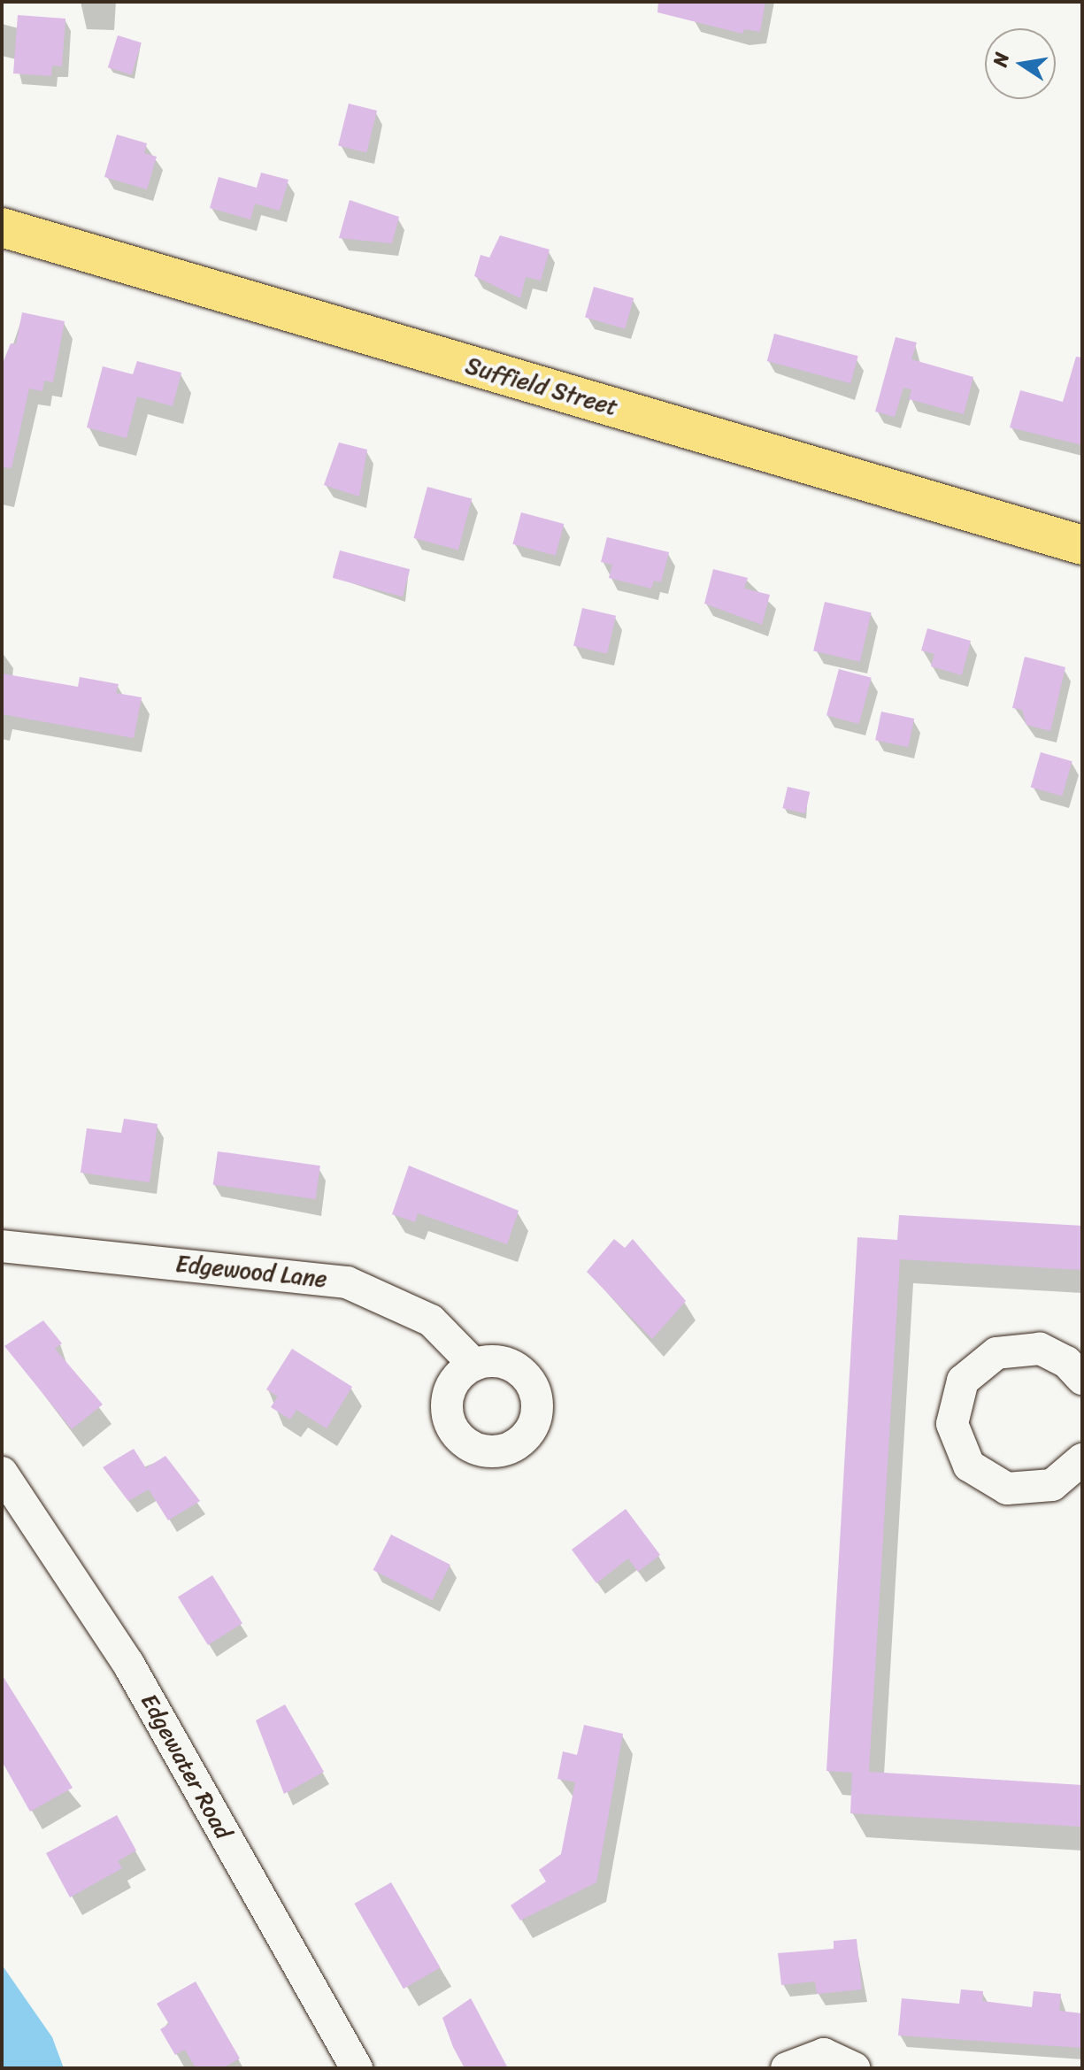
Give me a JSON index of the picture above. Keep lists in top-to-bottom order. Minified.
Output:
{"streets":{"main road":["Suffield Street"],"street":["Edgewood Lane","Edgewater Road"]},"north":"left"}
